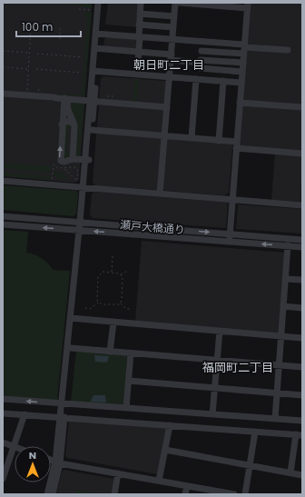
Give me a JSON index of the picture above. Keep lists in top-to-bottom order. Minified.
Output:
{"streets":{"street":["瀬戸大橋通り"]},"districts":["朝日町二丁目","福岡町二丁目"],"scale_bar":"100 m","north":"top"}
